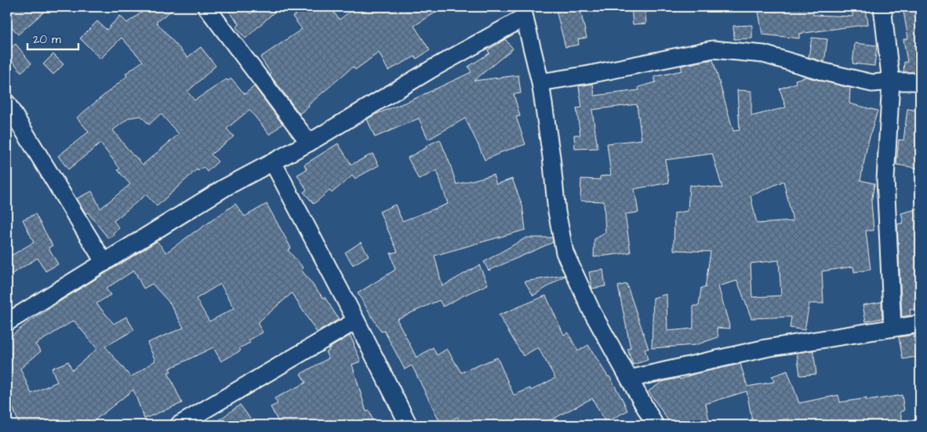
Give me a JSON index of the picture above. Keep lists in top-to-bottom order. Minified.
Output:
{"scale_bar":"20 m"}
